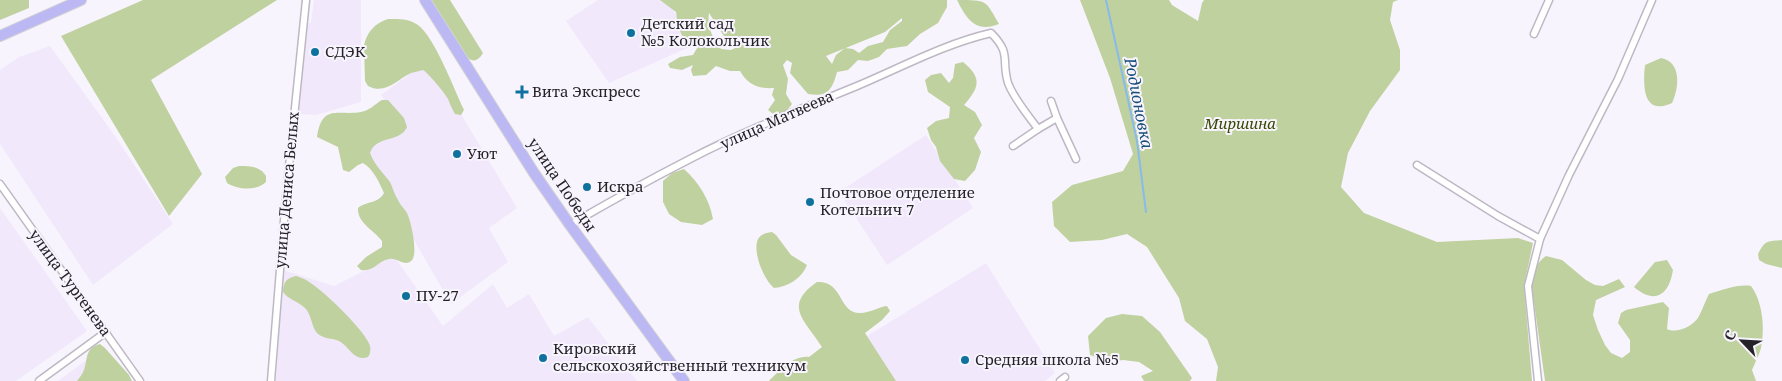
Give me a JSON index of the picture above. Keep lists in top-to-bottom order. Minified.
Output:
{"streets":{"highway":["улица Победы"],"street":["улица Матвеева","улица Дениса Белых","улица Тургенева"]},"crossings":[["улица Матвеева","улица Победы"]],"water":["Родионовка"],"parks":["Миршина"],"places":{"other":["Детский сад №5 Колокольчик","СДЭК","Уют","Искра","Почтовое отделение Котельнич 7","ПУ-27","Кировский сельскохозяйственный техникум","Средняя школа №5"],"health":["Вита Экспресс"]},"north":"top left"}
